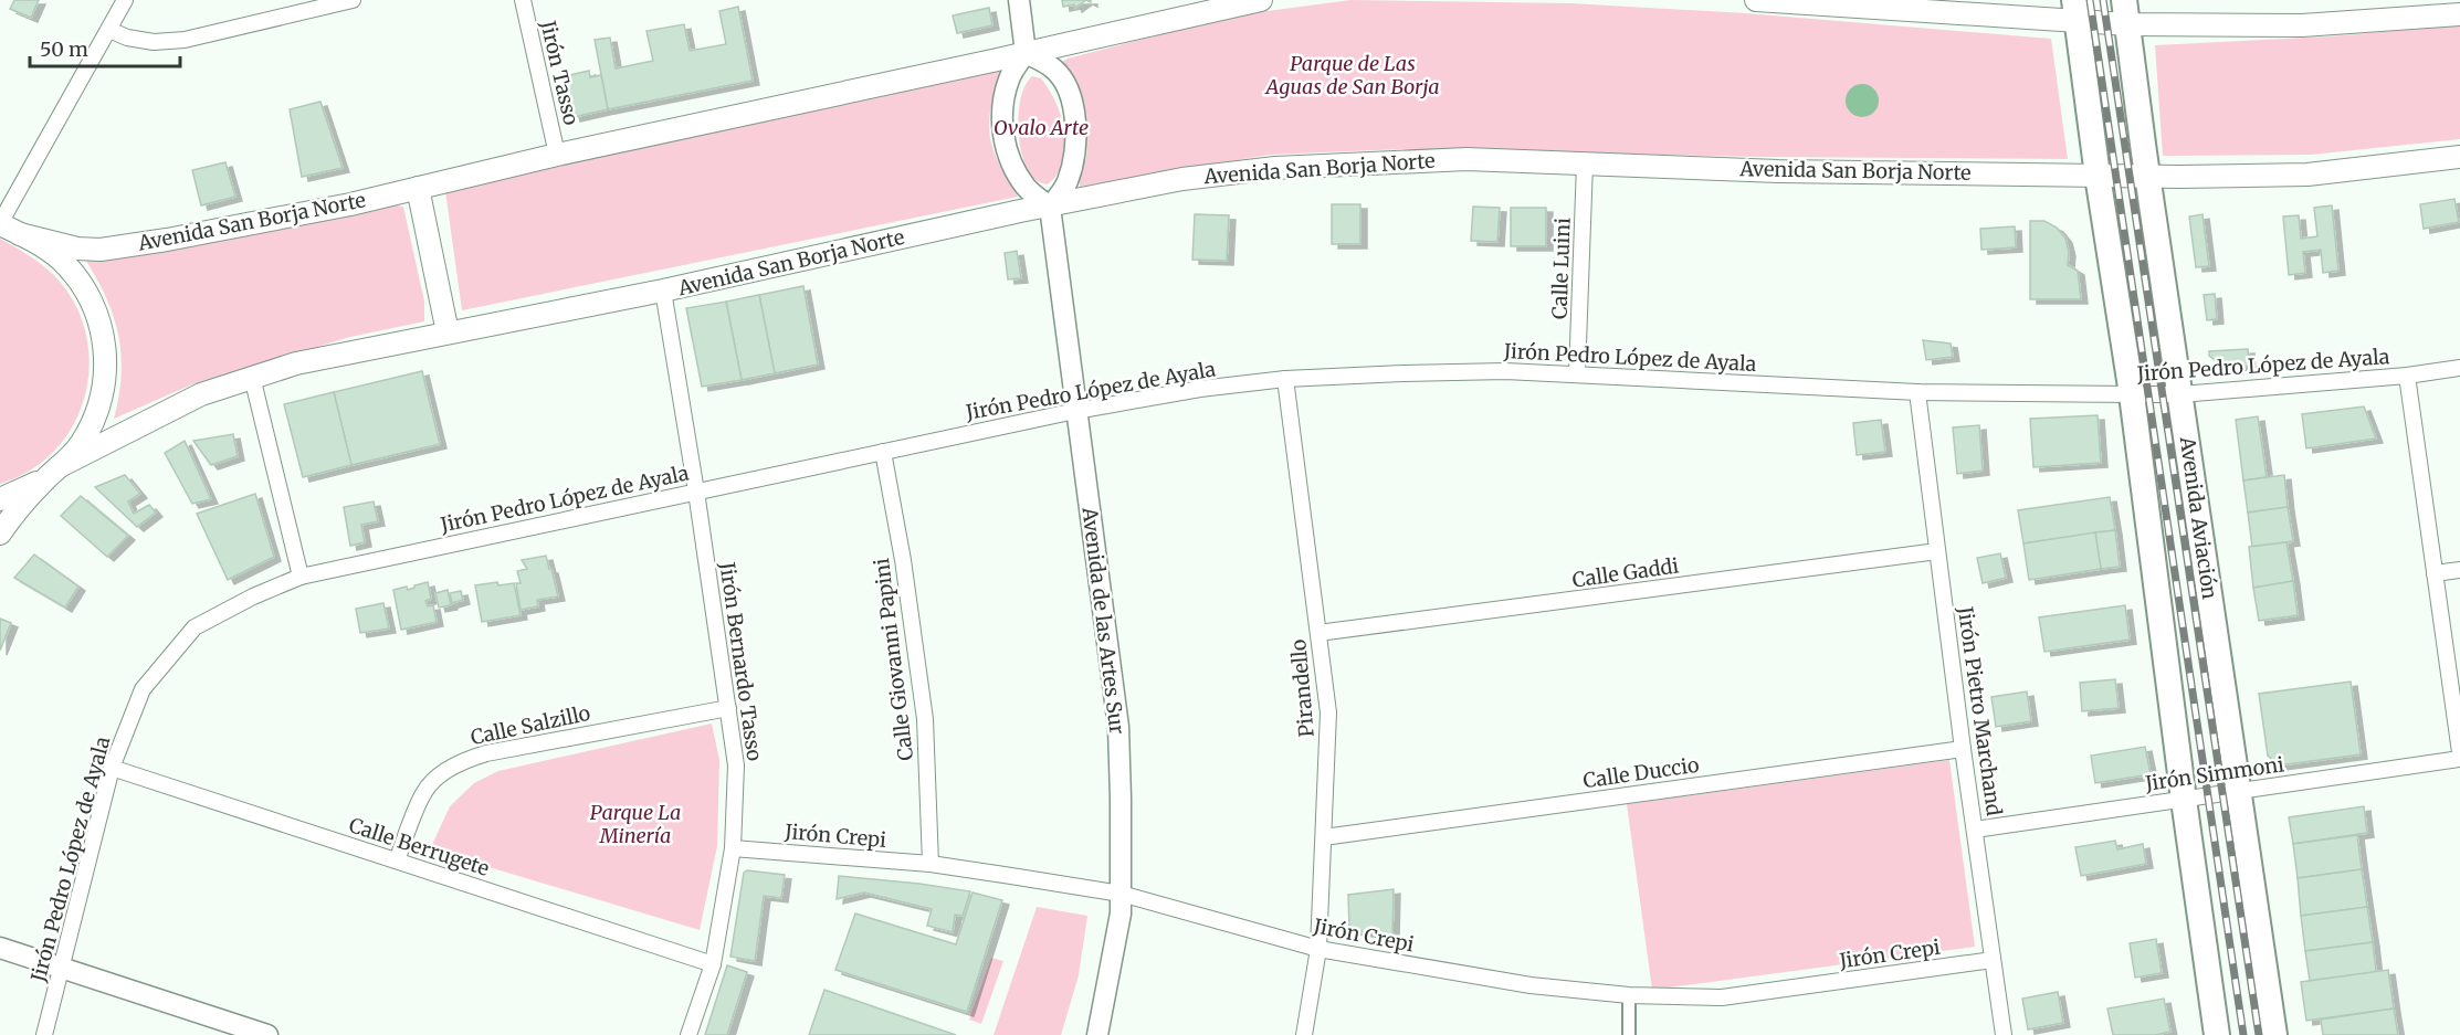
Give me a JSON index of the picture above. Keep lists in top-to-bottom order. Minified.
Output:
{"streets":{"main road":["Avenida San Borja Norte","Avenida Aviación"],"street":["Jirón Tasso","Calle Luini","Jirón Pedro López de Ayala","Calle Gaddi","Avenida de las Artes Sur","Calle Giovanni Papini","Jirón Bernardo Tasso","Pirandello","Jirón Pietro Marchand","Calle Salzillo","Calle Duccio","Jirón Simmoni","Jirón Crepi","Calle Berrugete"]},"crossings":[["Jirón Tasso","Avenida San Borja Norte"],["Avenida San Borja Norte","Calle Luini"],["Avenida San Borja Norte","Avenida Aviación"],["Avenida San Borja Norte","Avenida de las Artes Sur"],["Avenida San Borja Norte","Jirón Bernardo Tasso"],["Calle Luini","Jirón Pedro López de Ayala"],["Jirón Pedro López de Ayala","Avenida Aviación"],["Jirón Pedro López de Ayala","Avenida de las Artes Sur"],["Jirón Pedro López de Ayala","Calle Giovanni Papini"],["Jirón Pedro López de Ayala","Jirón Bernardo Tasso"],["Jirón Pedro López de Ayala","Pirandello"],["Jirón Pedro López de Ayala","Jirón Pietro Marchand"],["Jirón Pedro López de Ayala","Calle Berrugete"],["Avenida Aviación","Jirón Simmoni"],["Calle Gaddi","Pirandello"],["Calle Gaddi","Jirón Pietro Marchand"],["Avenida de las Artes Sur","Jirón Crepi"],["Calle Giovanni Papini","Jirón Crepi"],["Jirón Bernardo Tasso","Calle Salzillo"],["Jirón Bernardo Tasso","Jirón Crepi"],["Jirón Bernardo Tasso","Calle Berrugete"],["Pirandello","Calle Duccio"],["Pirandello","Jirón Crepi"],["Jirón Pietro Marchand","Calle Duccio"],["Jirón Pietro Marchand","Jirón Simmoni"],["Jirón Pietro Marchand","Jirón Crepi"],["Calle Salzillo","Calle Berrugete"]],"parks":["Parque de Las Aguas de San Borja","Ovalo Arte","Parque La Minería"],"scale_bar":"50 m"}
